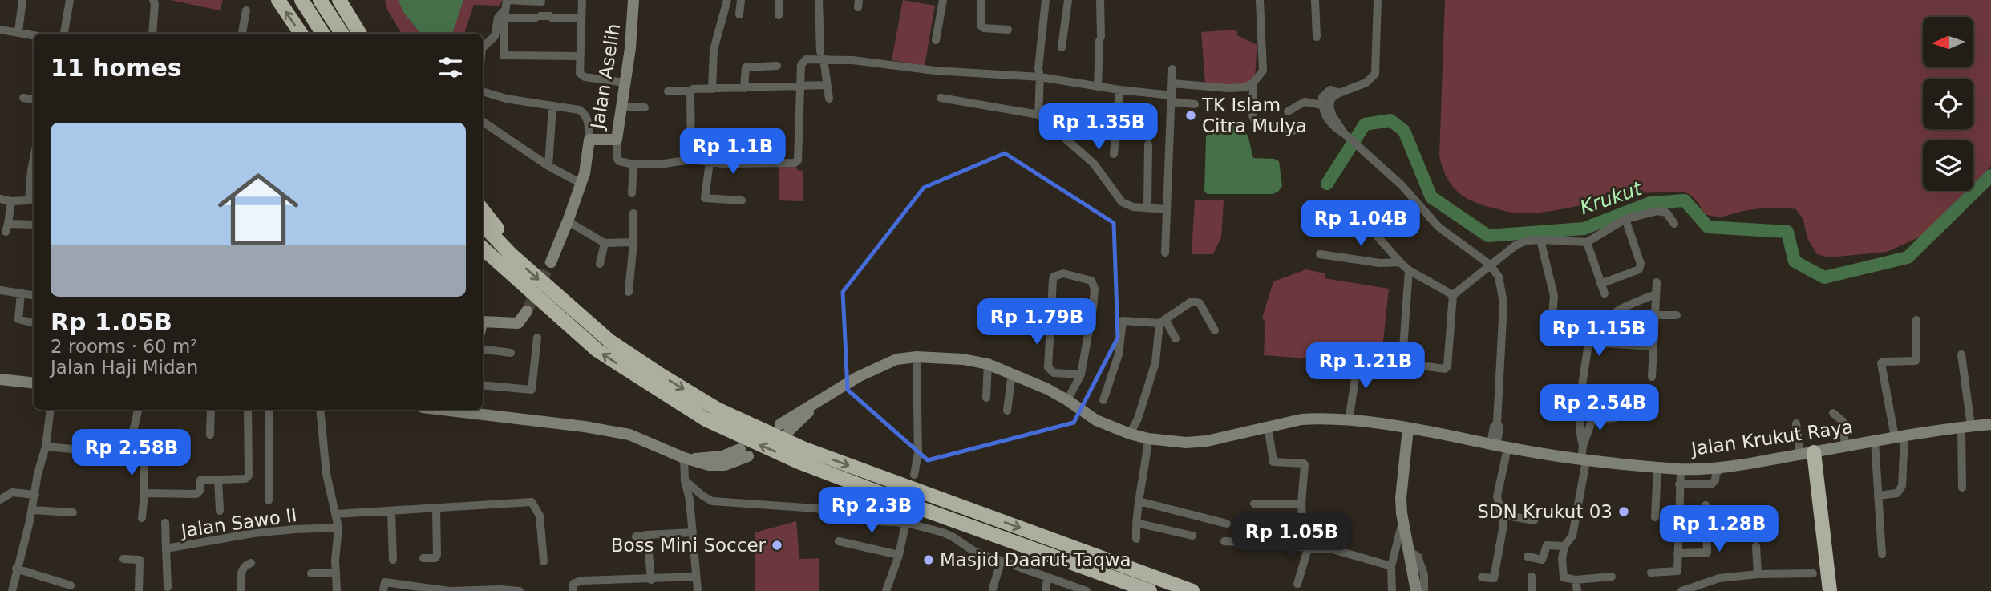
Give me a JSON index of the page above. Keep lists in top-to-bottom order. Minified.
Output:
{"streets":{"street":["Jalan Aselih","Jalan Krukut Raya","Jalan Sawo II"]},"water":["Krukut"],"places":["TK Islam Citra Mulya","SDN Krukut 03","Boss Mini Soccer","Masjid Daarut Taqwa"],"north":"left","page":{"heading":"11 homes","list":[{"name":"Rp 1.05B","note":"2 rooms · 60 m² · Jalan Haji Midan"}],"price":["Rp 1.35B","Rp 1.1B","Rp 1.04B","Rp 1.79B","Rp 1.15B","Rp 1.21B","Rp 2.54B","Rp 2.58B","Rp 2.3B","Rp 1.28B","Rp 1.05B"]}}
